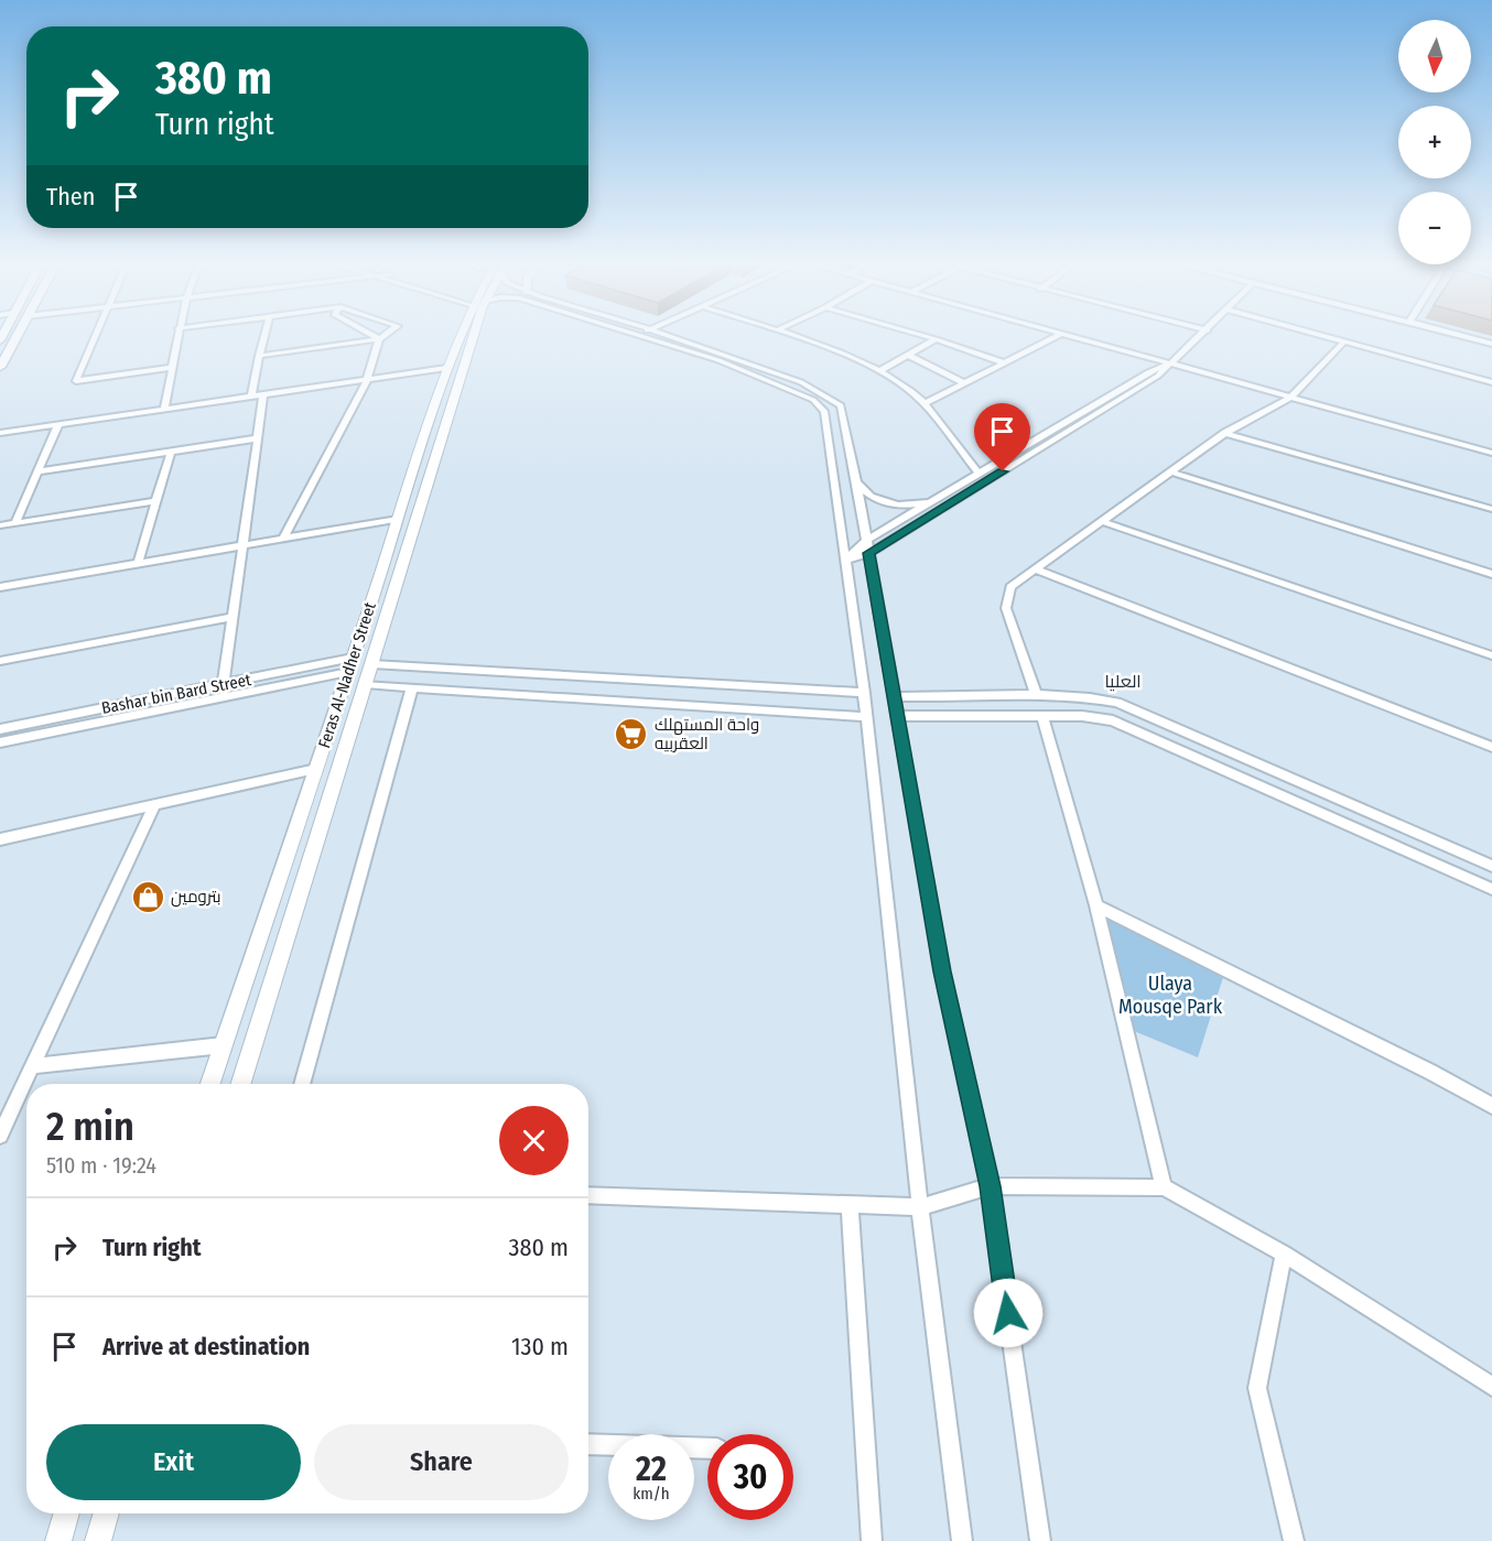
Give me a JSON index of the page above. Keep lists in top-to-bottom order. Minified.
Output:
{"streets":{"street":["Feras Al-Nadher Street","Bashar bin Bard Street"]},"crossings":[["Feras Al-Nadher Street","Bashar bin Bard Street"]],"districts":["العليا"],"parks":["Ulaya Mousqe Park"],"places":{"supermarket":["واحة المستهلك العقربيه"],"shop":["بترومين"]},"north":"bottom","page":{"map_buttons":["+","−"],"turn":["380 m","Turn right"],"then":"Then","heading":["2 min","510 m · 19:24"],"list":[{"name":"Turn right","value":"380 m"},{"name":"Arrive at destination","value":"130 m"}],"buttons":["Exit","Share"],"speed":"22 km/h","limit":"30"}}
